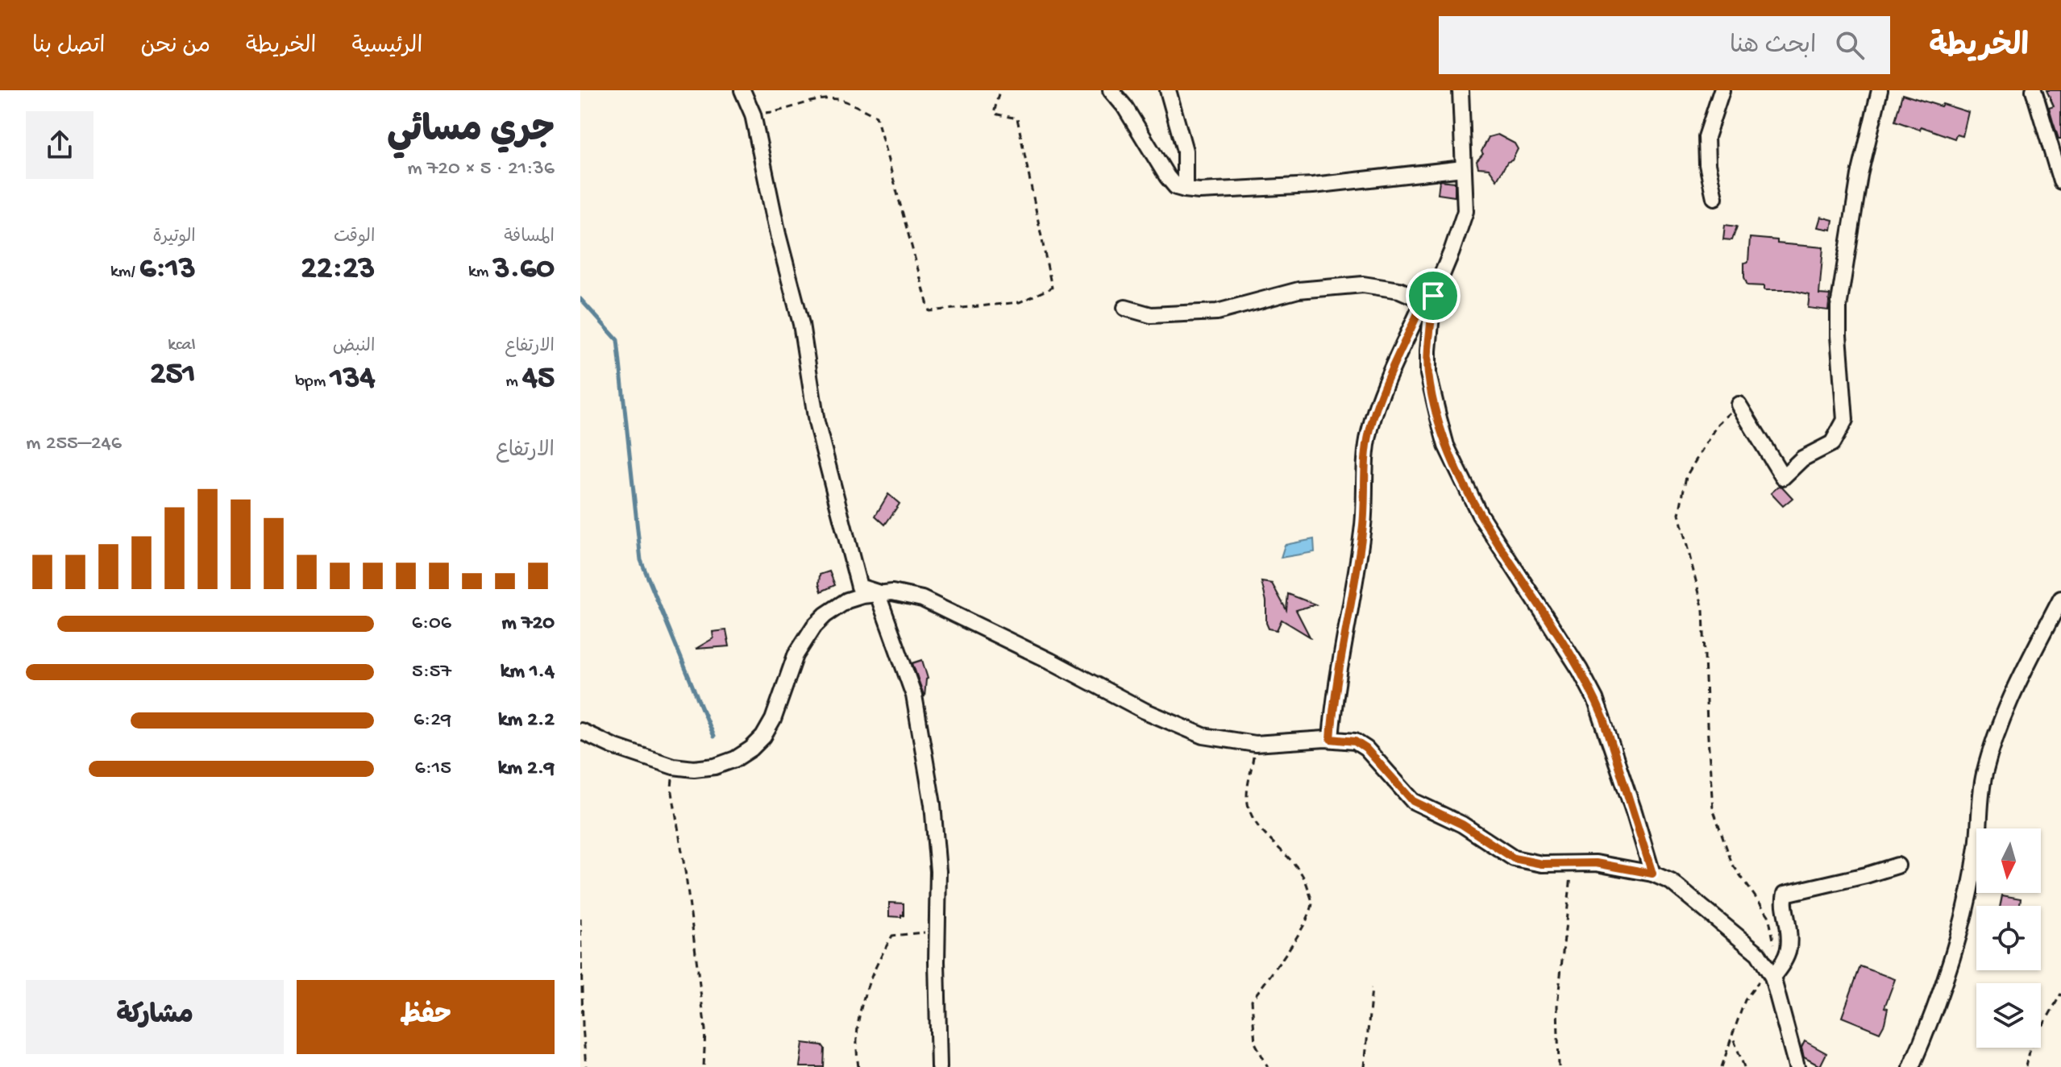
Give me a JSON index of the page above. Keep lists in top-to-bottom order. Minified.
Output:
{"north":"bottom","page":{"header":"الخريطة","search":"ابحث هنا","nav":["الرئيسية","الخريطة","من نحن","اتصل بنا"],"heading":["جري مسائي","21:36 · 5 × 720 m"],"stats":[["المسافة","3.60 km"],["الوقت","22:23"],["الوتيرة","6:13 /km"],["الارتفاع","45 m"],["النبض","134 bpm"],["kcal","251"]],"chart":["الارتفاع","246–255 m"],"list":[{"name":"720 m","note":"6:06"},{"name":"1.4 km","note":"5:57"},{"name":"2.2 km","note":"6:29"},{"name":"2.9 km","note":"6:15"}],"buttons":["حفظ","مشاركة"]}}
